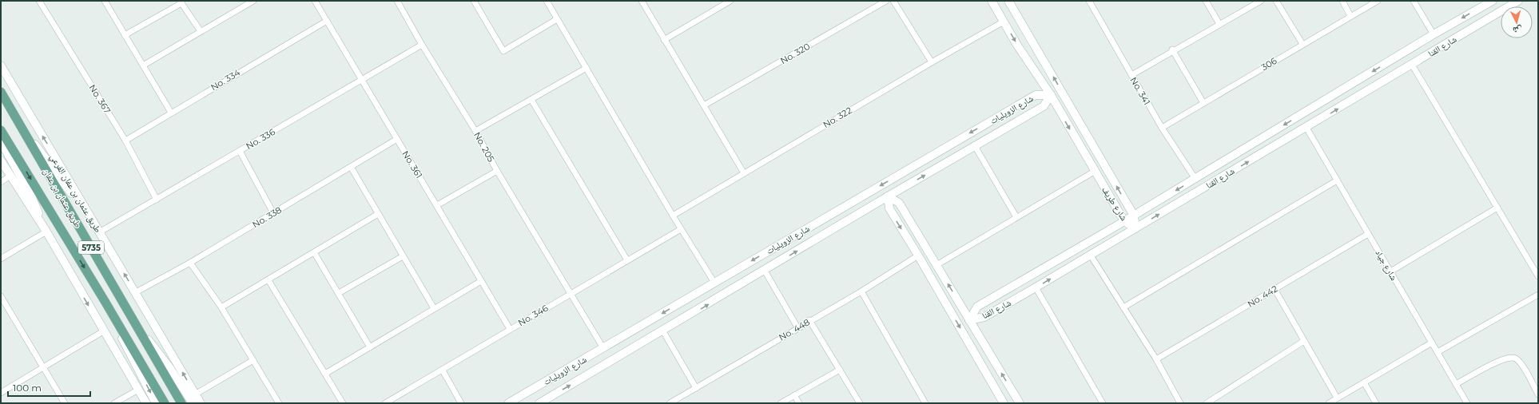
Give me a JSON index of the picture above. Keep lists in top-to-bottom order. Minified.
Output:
{"streets":{"main road":["طريق عثمان بن عفان","5735"],"street":["شارع القنا","No. 320","306","No. 334","No. 341","No. 367","شارع الزويليات","No. 322","No. 336","No. 205","No. 361","طريق عثمان بن عفان الفرعي","شارع طريف","No. 338","شارع جياد","No. 442","No. 346","No. 448"]},"crossings":[["شارع القنا","No. 341"],["شارع القنا","شارع طريف"],["شارع القنا","شارع جياد"],["306","No. 341"],["No. 334","No. 367"],["No. 334","No. 361"],["No. 367","No. 336"],["شارع الزويليات","No. 205"],["شارع الزويليات","شارع طريف"],["No. 322","شارع طريف"],["No. 336","No. 205"],["No. 336","No. 361"],["No. 336","طريق عثمان بن عفان الفرعي"],["No. 205","No. 346"],["No. 361","No. 338"],["No. 361","No. 346"],["طريق عثمان بن عفان الفرعي","No. 338"],["شارع جياد","No. 442"]],"scale_bar":"100 m","north":"bottom"}
